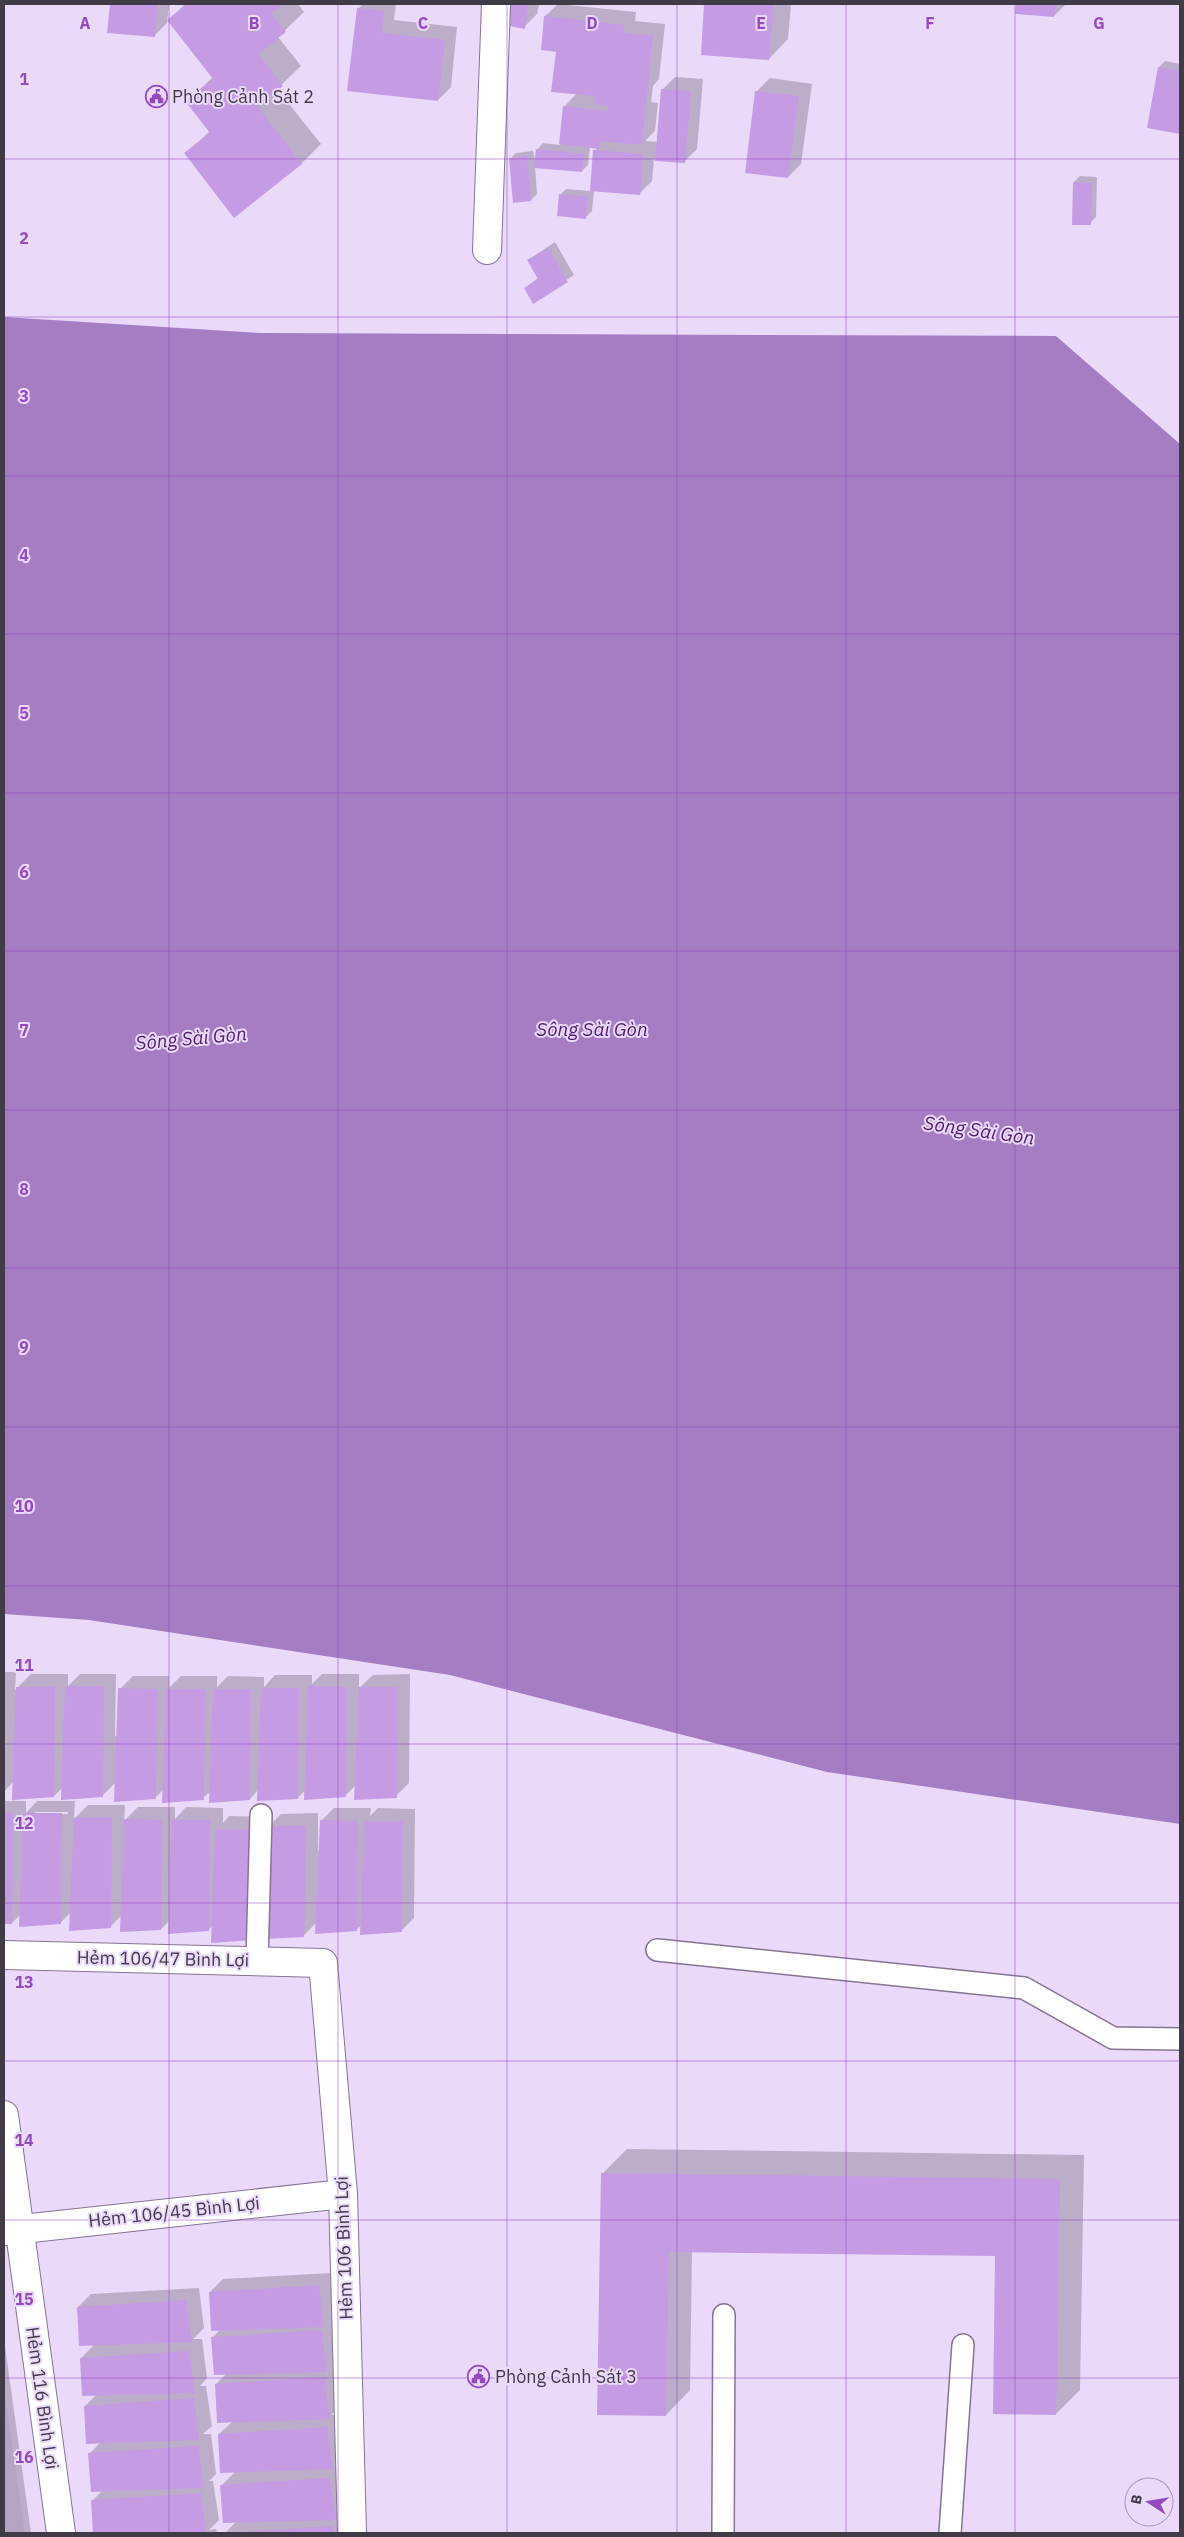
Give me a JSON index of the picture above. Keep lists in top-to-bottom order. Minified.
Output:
{"streets":{"street":["Hẻm 106/47 Bình Lợi","Hẻm 106/45 Bình Lợi","Hẻm 106 Bình Lợi","Hẻm 116 Bình Lợi"]},"crossings":[["Hẻm 106/47 Bình Lợi","Hẻm 106 Bình Lợi"],["Hẻm 106/45 Bình Lợi","Hẻm 106 Bình Lợi"],["Hẻm 106/45 Bình Lợi","Hẻm 116 Bình Lợi"]],"water":["Sông Sài Gòn"],"places":{"public building":["Phòng Cảnh Sát 2","Phòng Cảnh Sát 3"]},"north":"left","grid":{"columns":["A","B","C","D","E","F","G"],"rows":["1","2","3","4","5","6","7","8","9","10","11","12","13","14","15","16"]}}
